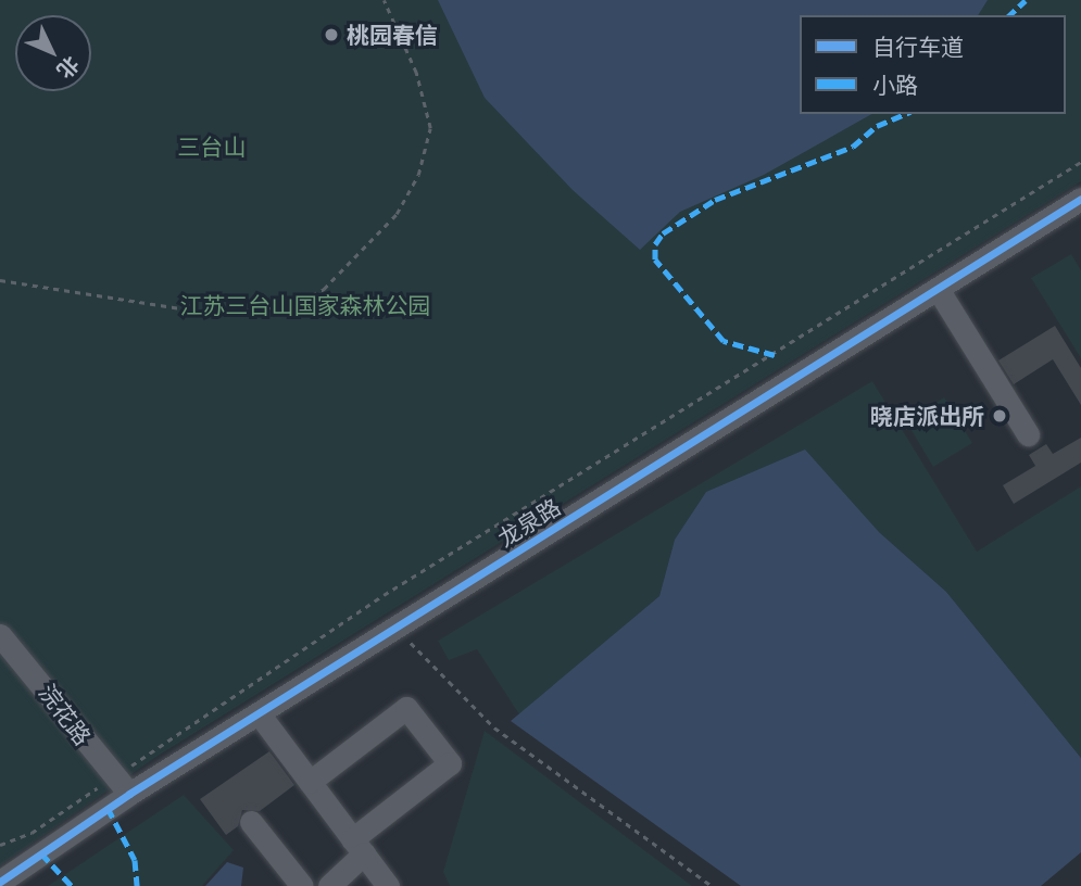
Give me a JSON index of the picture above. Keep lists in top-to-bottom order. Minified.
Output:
{"streets":{"street":["龙泉路","浣花路"]},"crossings":[["龙泉路","浣花路"]],"parks":["三台山","江苏三台山国家森林公园"],"places":["桃园春信","晓店派出所"],"legend":["自行车道","小路"],"north":"bottom right"}
